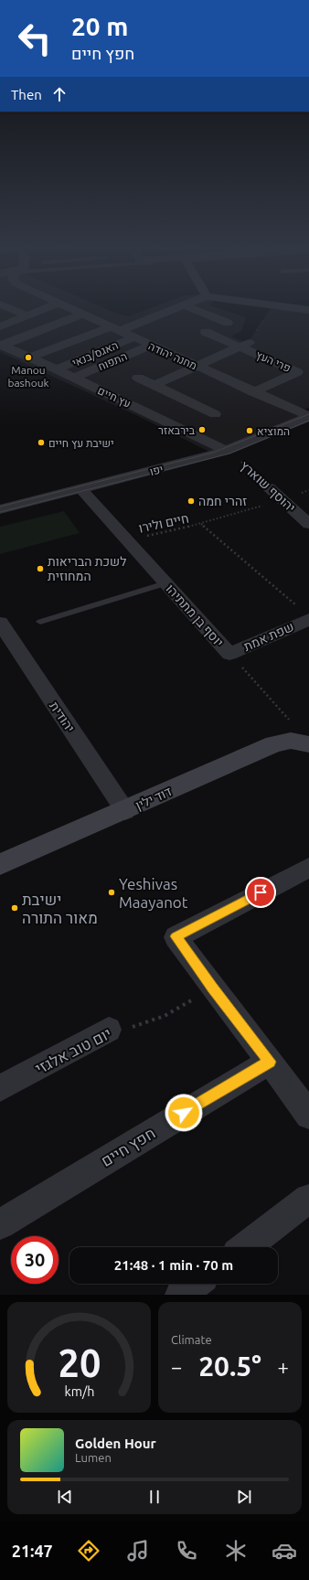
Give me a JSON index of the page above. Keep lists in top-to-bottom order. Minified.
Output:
{"streets":{"street":["האגס/בנאי","מחנה יהודה","התפוח","פרי העץ","עץ חיים","יפו","יהוסף שוארץ","יוסף בן מתתיהו","שפת אמת","יהודית","דוד ילין","יום טוב אלגזי","חפץ חיים"],"path":["חיים ולירו"]},"crossings":[["האגס/בנאי","מחנה יהודה"],["האגס/בנאי","עץ חיים"],["מחנה יהודה","התפוח"],["מחנה יהודה","פרי העץ"],["מחנה יהודה","יפו"],["התפוח","עץ חיים"],["עץ חיים","יפו"],["עץ חיים","יהוסף שוארץ"],["יפו","יהוסף שוארץ"],["יפו","יוסף בן מתתיהו"],["יהוסף שוארץ","חיים ולירו"],["חיים ולירו","יוסף בן מתתיהו"],["יוסף בן מתתיהו","שפת אמת"],["יהודית","דוד ילין"]],"places":["Manou bashouk","בירבאזר","המוציא","ישיבת עץ חיים","זהרי חמה","לשכת הבריאות המחוזית","Yeshivas Maayanot","ישיבת מאור התורה"],"page":{"turn":["20 m","חפץ חיים"],"then":"Then","limit":"30","trip":"21:48 · 1 min · 70 m","tile":"Climate","heat":["−","20.5°","+"],"song":["Golden Hour","Lumen"],"tabs":"21:47","gauge":["20","km/h"]}}
